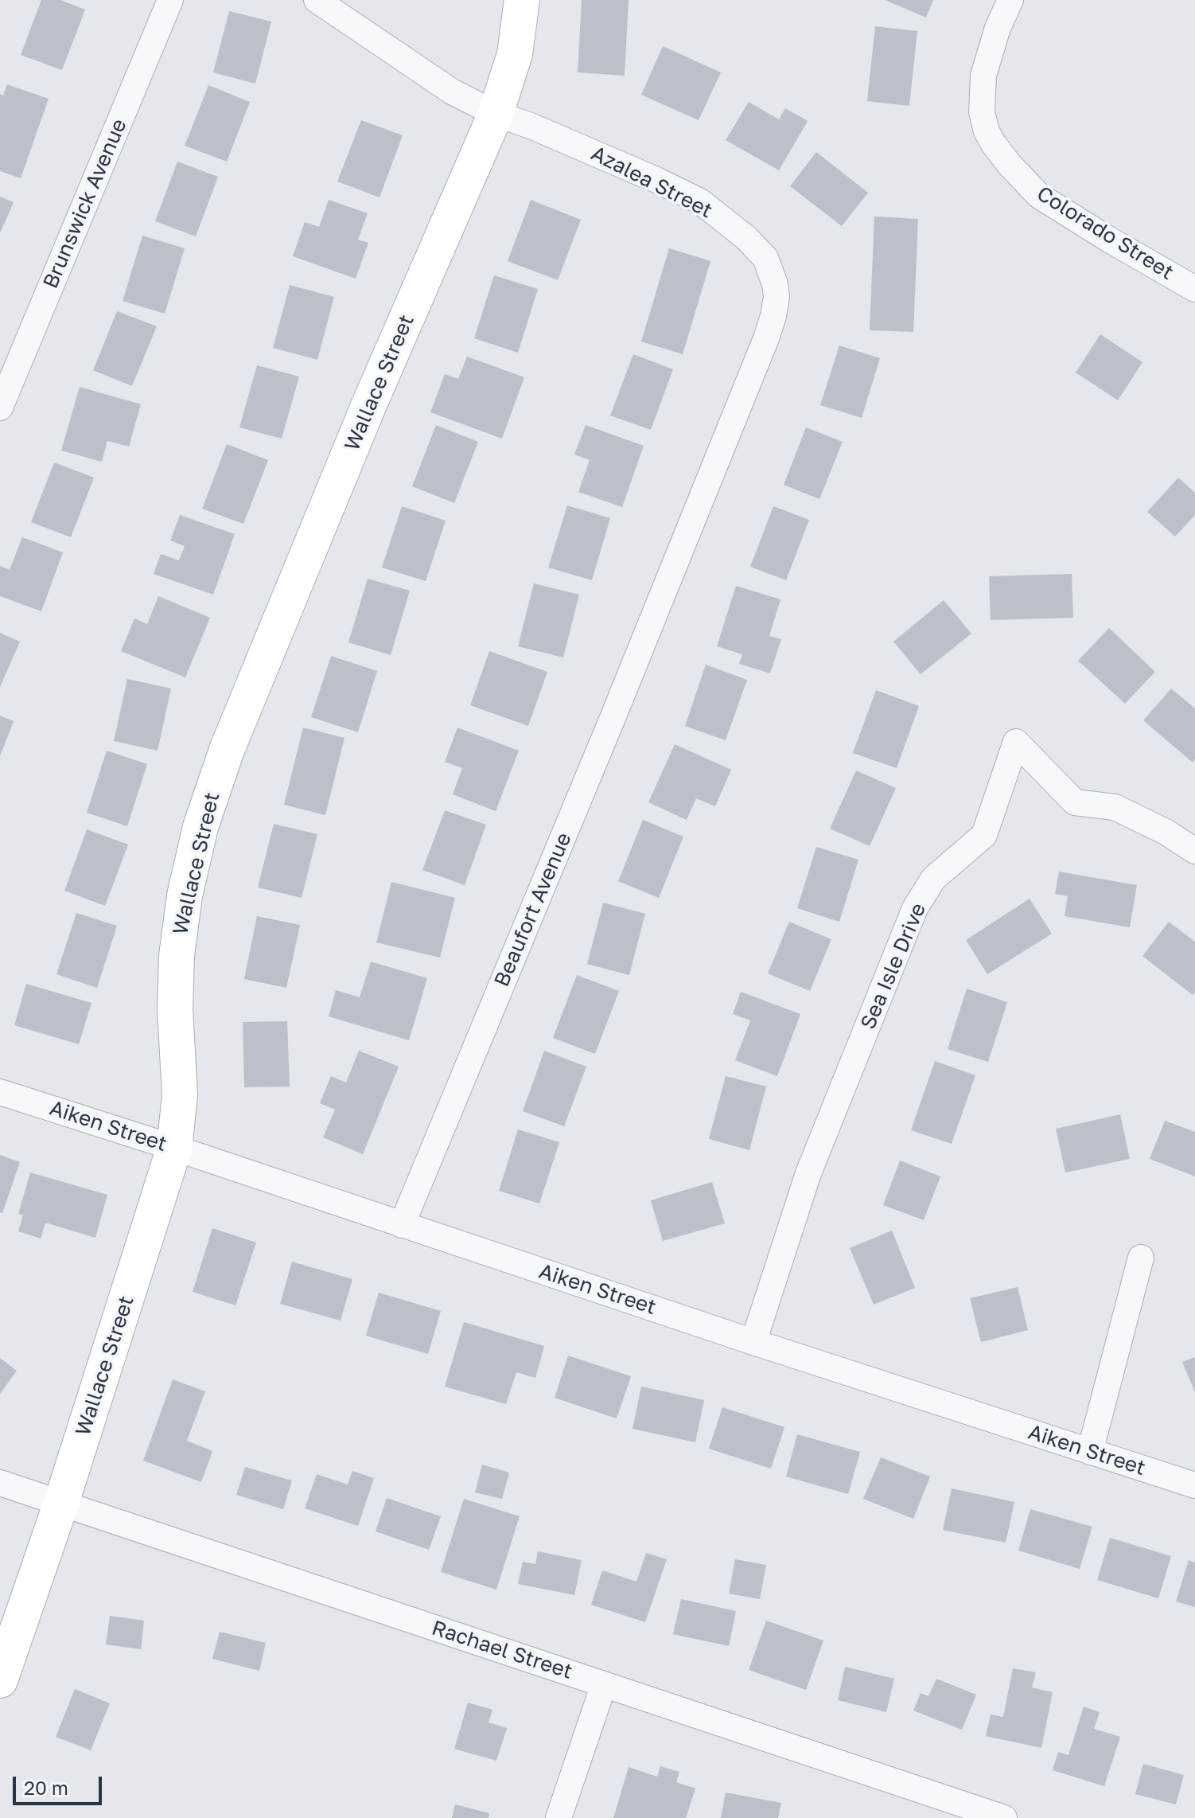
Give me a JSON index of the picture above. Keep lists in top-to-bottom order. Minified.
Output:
{"streets":{"street":["Azalea Street","Brunswick Avenue","Colorado Street","Wallace Street","Beaufort Avenue","Sea Isle Drive","Aiken Street","Rachael Street"]},"crossings":[["Azalea Street","Wallace Street"],["Azalea Street","Beaufort Avenue"],["Wallace Street","Aiken Street"],["Wallace Street","Rachael Street"],["Beaufort Avenue","Aiken Street"],["Sea Isle Drive","Aiken Street"]],"scale_bar":"20 m"}
